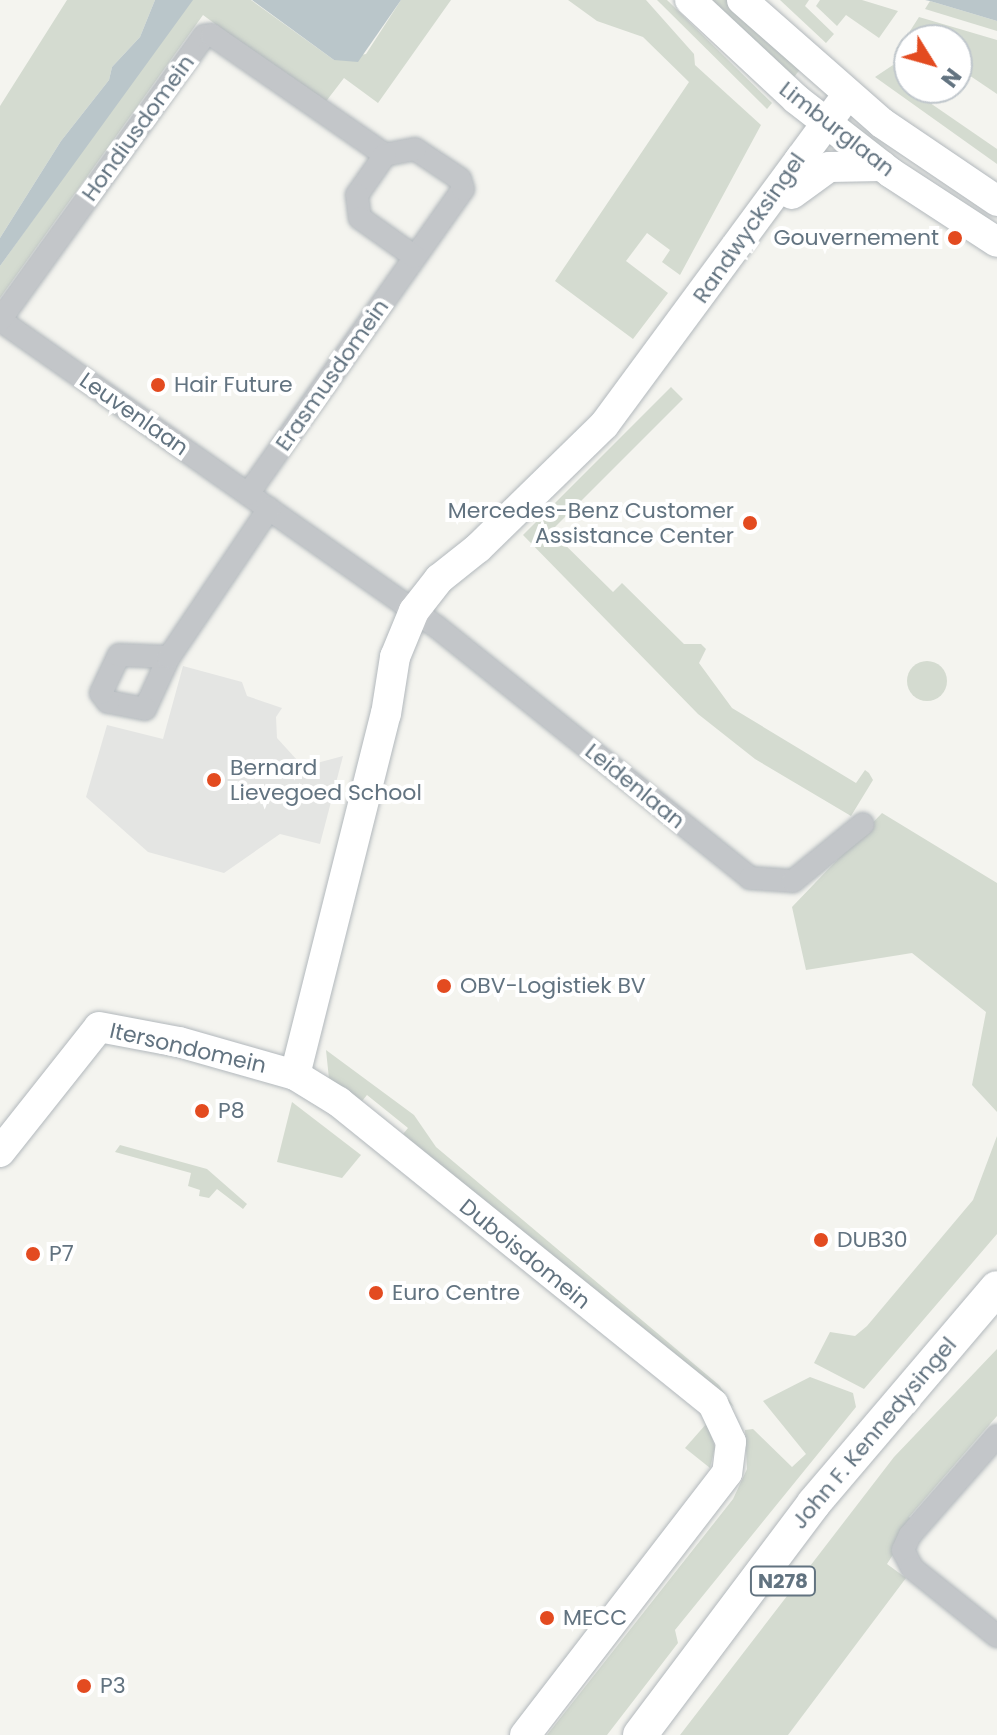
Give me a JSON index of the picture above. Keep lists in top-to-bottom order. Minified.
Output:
{"streets":{"main road":["John F. Kennedysingel","N278"],"street":["Hondiusdomein","Limburglaan","Randwycksingel","Erasmusdomein","Leuvenlaan","Leidenlaan","Itersondomein","Duboisdomein"]},"crossings":[["Hondiusdomein","Erasmusdomein"],["Hondiusdomein","Leuvenlaan"],["Limburglaan","Randwycksingel"],["Randwycksingel","Leuvenlaan"],["Randwycksingel","Leidenlaan"],["Randwycksingel","Itersondomein"],["Randwycksingel","Duboisdomein"],["Erasmusdomein","Leuvenlaan"],["Leuvenlaan","Leidenlaan"],["Itersondomein","Duboisdomein"]],"places":["Gouvernement","Hair Future","Mercedes-Benz Customer Assistance Center","Bernard Lievegoed School","OBV-Logistiek BV","P8","DUB30","P7","Euro Centre","MECC","P3"],"north":"bottom right"}
